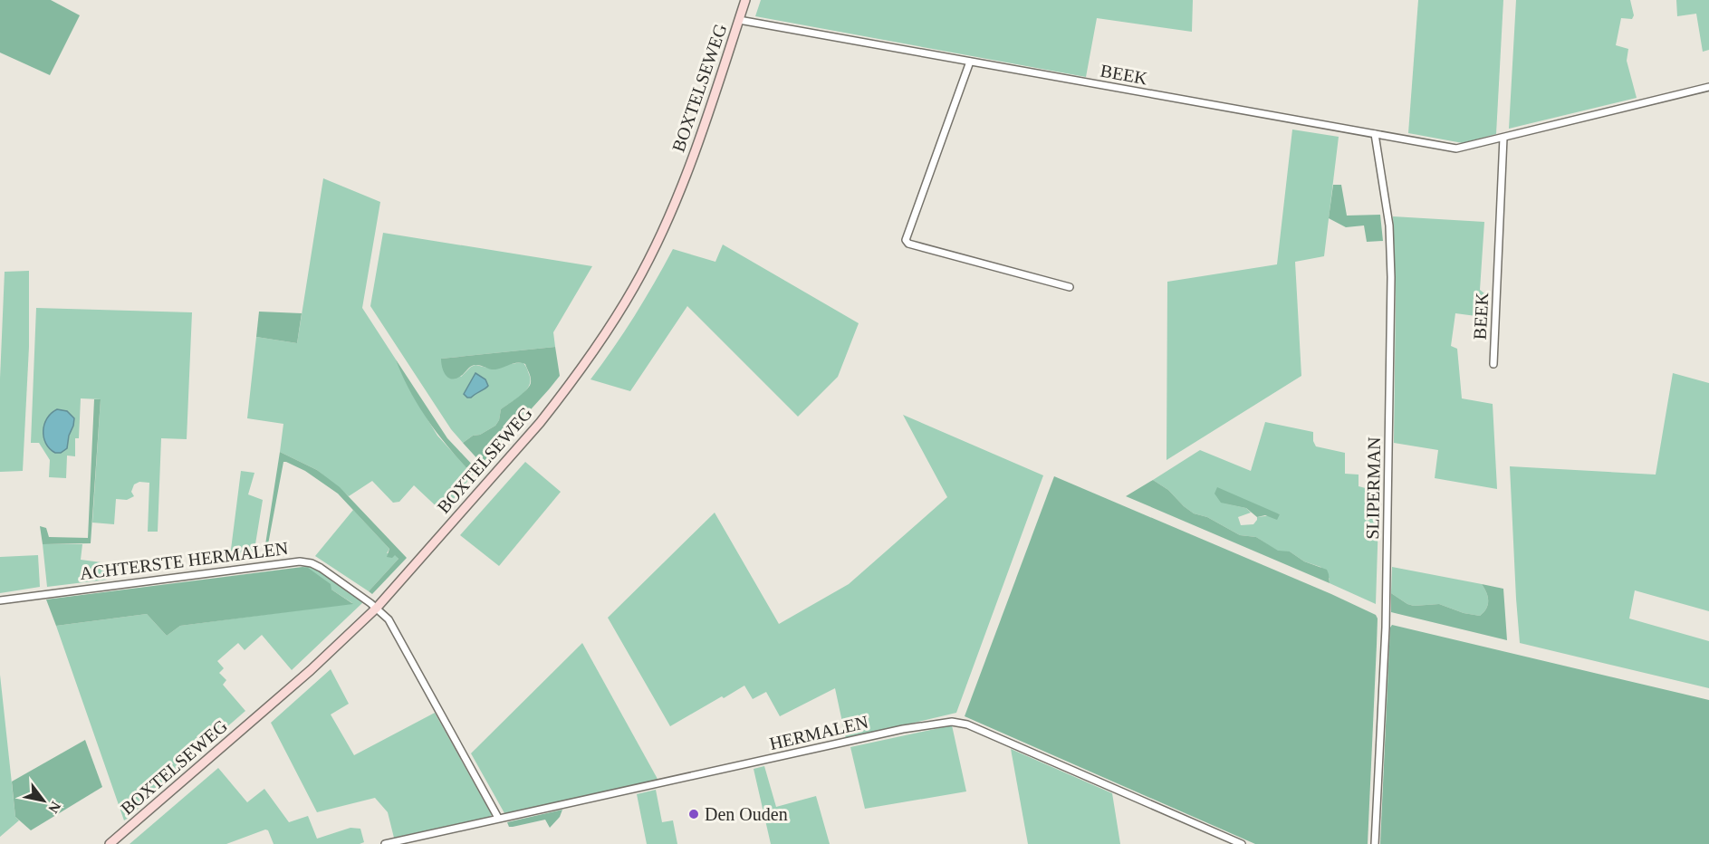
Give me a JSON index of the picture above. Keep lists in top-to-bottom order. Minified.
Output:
{"streets":{"main road":["BOXTELSEWEG"],"street":["BEEK","SLIPERMAN","ACHTERSTE HERMALEN","HERMALEN"]},"crossings":[["BEEK","BOXTELSEWEG"],["BEEK","SLIPERMAN"],["BOXTELSEWEG","ACHTERSTE HERMALEN"],["ACHTERSTE HERMALEN","HERMALEN"]],"places":["Den Ouden"],"north":"bottom right"}
